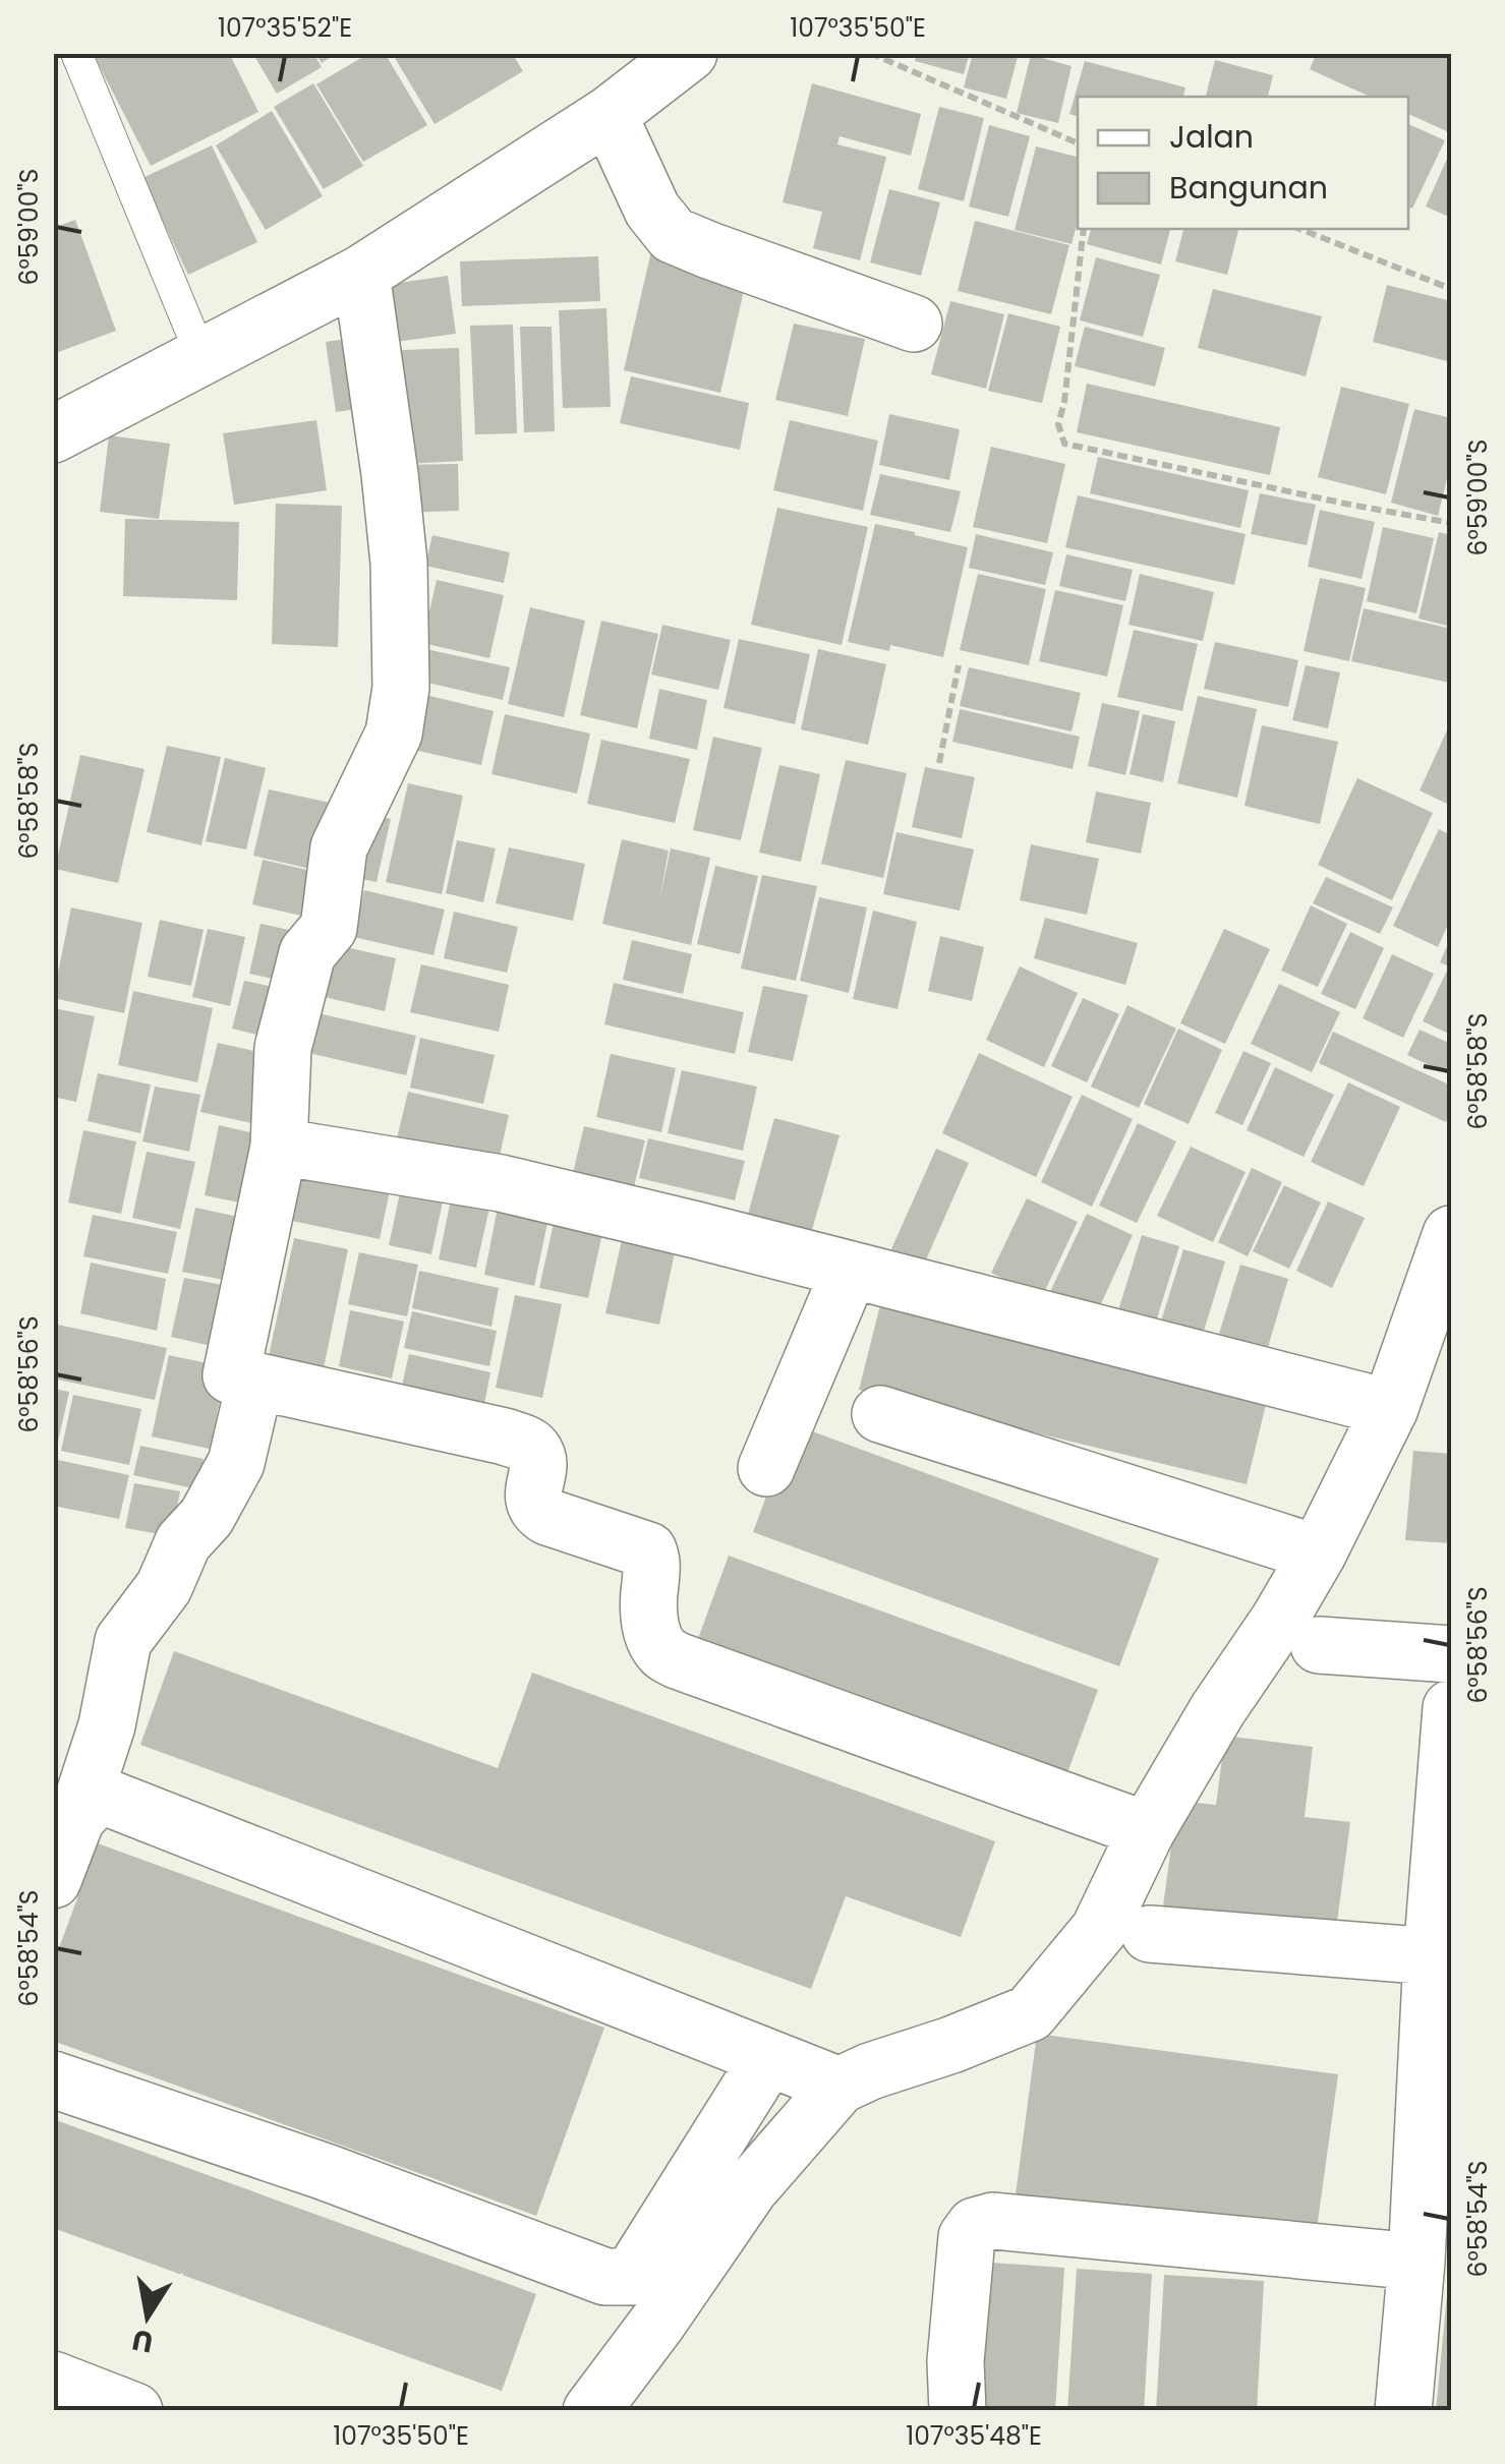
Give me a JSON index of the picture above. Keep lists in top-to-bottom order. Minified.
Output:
{"legend":["Jalan","Bangunan"],"north":"bottom","coordinates":["107°35'52\"E","107°35'50\"E","6°59'00\"S","6°58'58\"S","6°58'56\"S","6°58'54\"S","107°35'48\"E"]}
